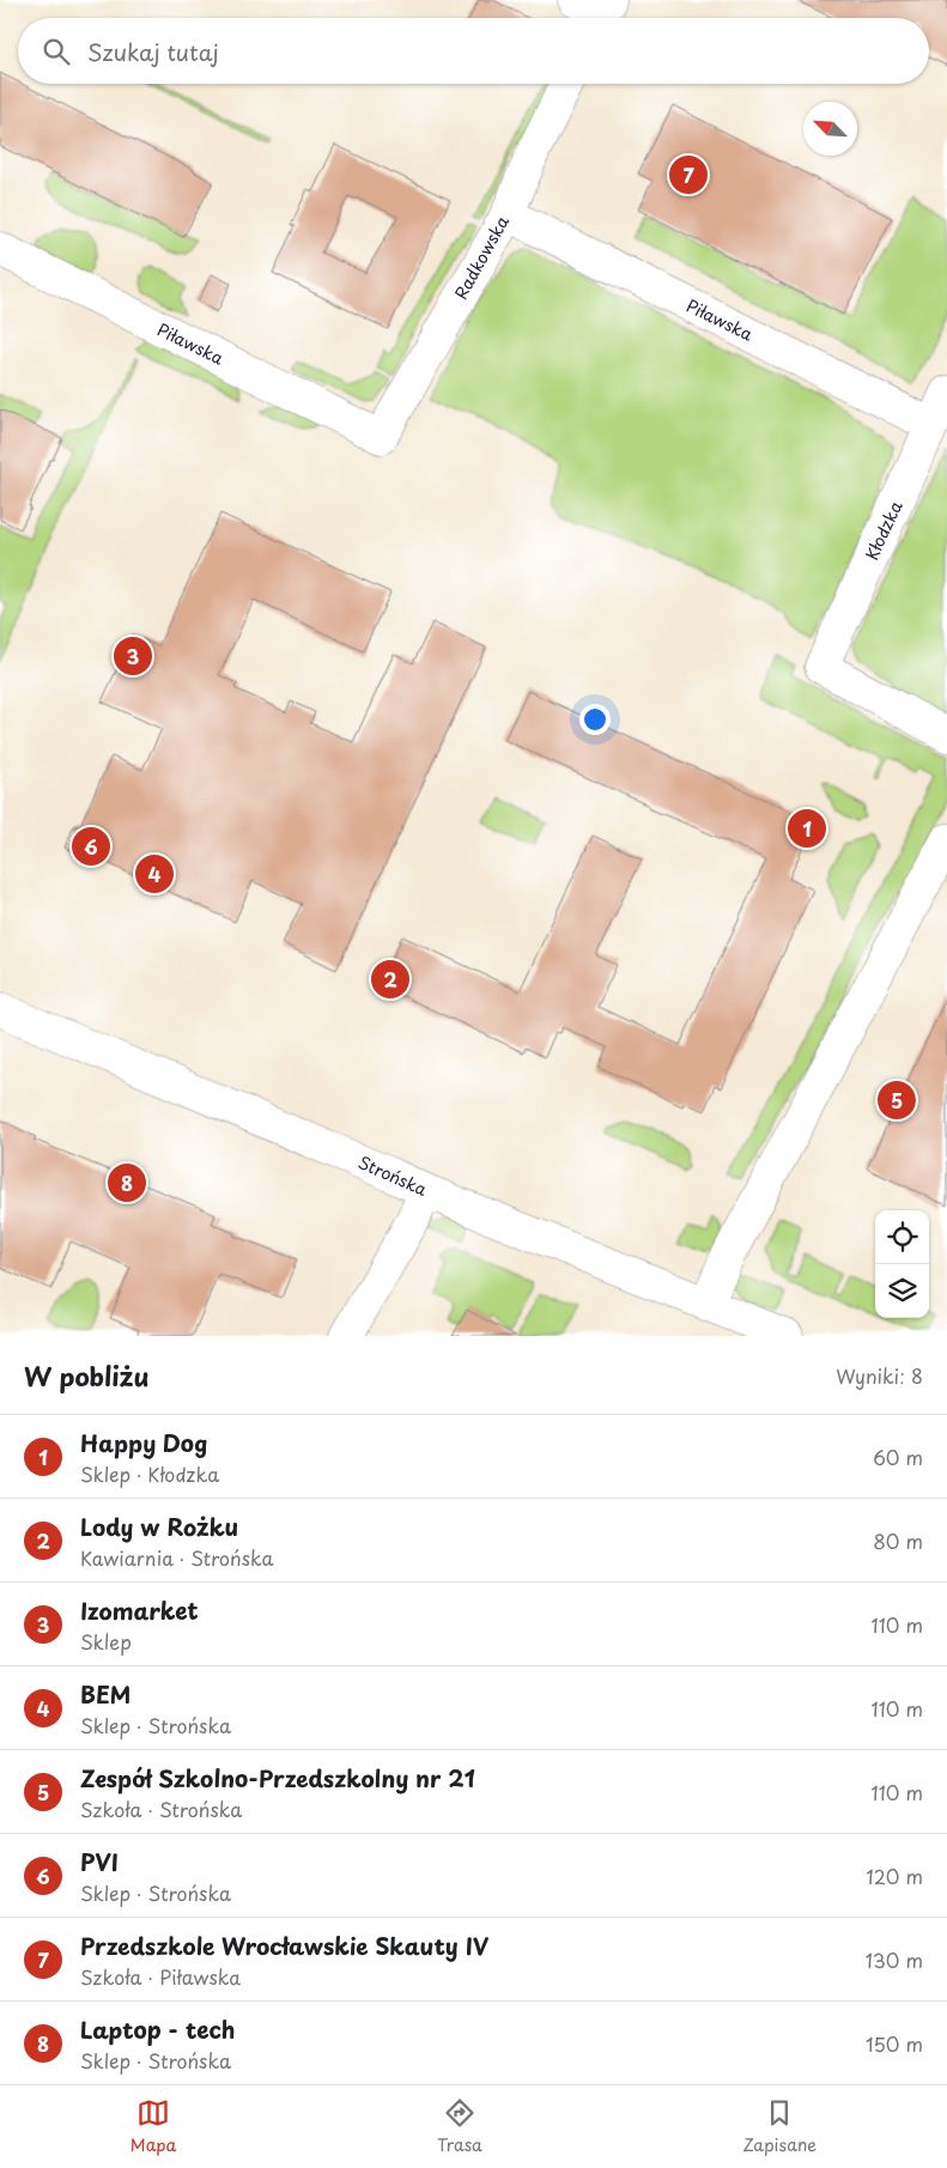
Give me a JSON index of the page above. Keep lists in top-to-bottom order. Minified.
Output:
{"streets":{"street":["Radkowska","Piławska","Kłodzka","Strońska"]},"crossings":[["Radkowska","Piławska"],["Piławska","Kłodzka"]],"north":"top left","page":{"search":"Szukaj tutaj","pins":["7","3","1","6","4","2","5","8"],"heading":["W pobliżu","Wyniki: 8"],"list":[{"mark":"1","name":"Happy Dog","note":"Sklep · Kłodzka","value":"60 m"},{"mark":"2","name":"Lody w Rożku","note":"Kawiarnia · Strońska","value":"80 m"},{"mark":"3","name":"Izomarket","note":"Sklep","value":"110 m"},{"mark":"4","name":"BEM","note":"Sklep · Strońska","value":"110 m"},{"mark":"5","name":"Zespół Szkolno-Przedszkolny nr 21","note":"Szkoła · Strońska","value":"110 m"},{"mark":"6","name":"PVI","note":"Sklep · Strońska","value":"120 m"},{"mark":"7","name":"Przedszkole Wrocławskie Skauty IV","note":"Szkoła · Piławska","value":"130 m"},{"mark":"8","name":"Laptop - tech","note":"Sklep · Strońska","value":"150 m"}],"nav":["Mapa","Trasa","Zapisane"]}}
